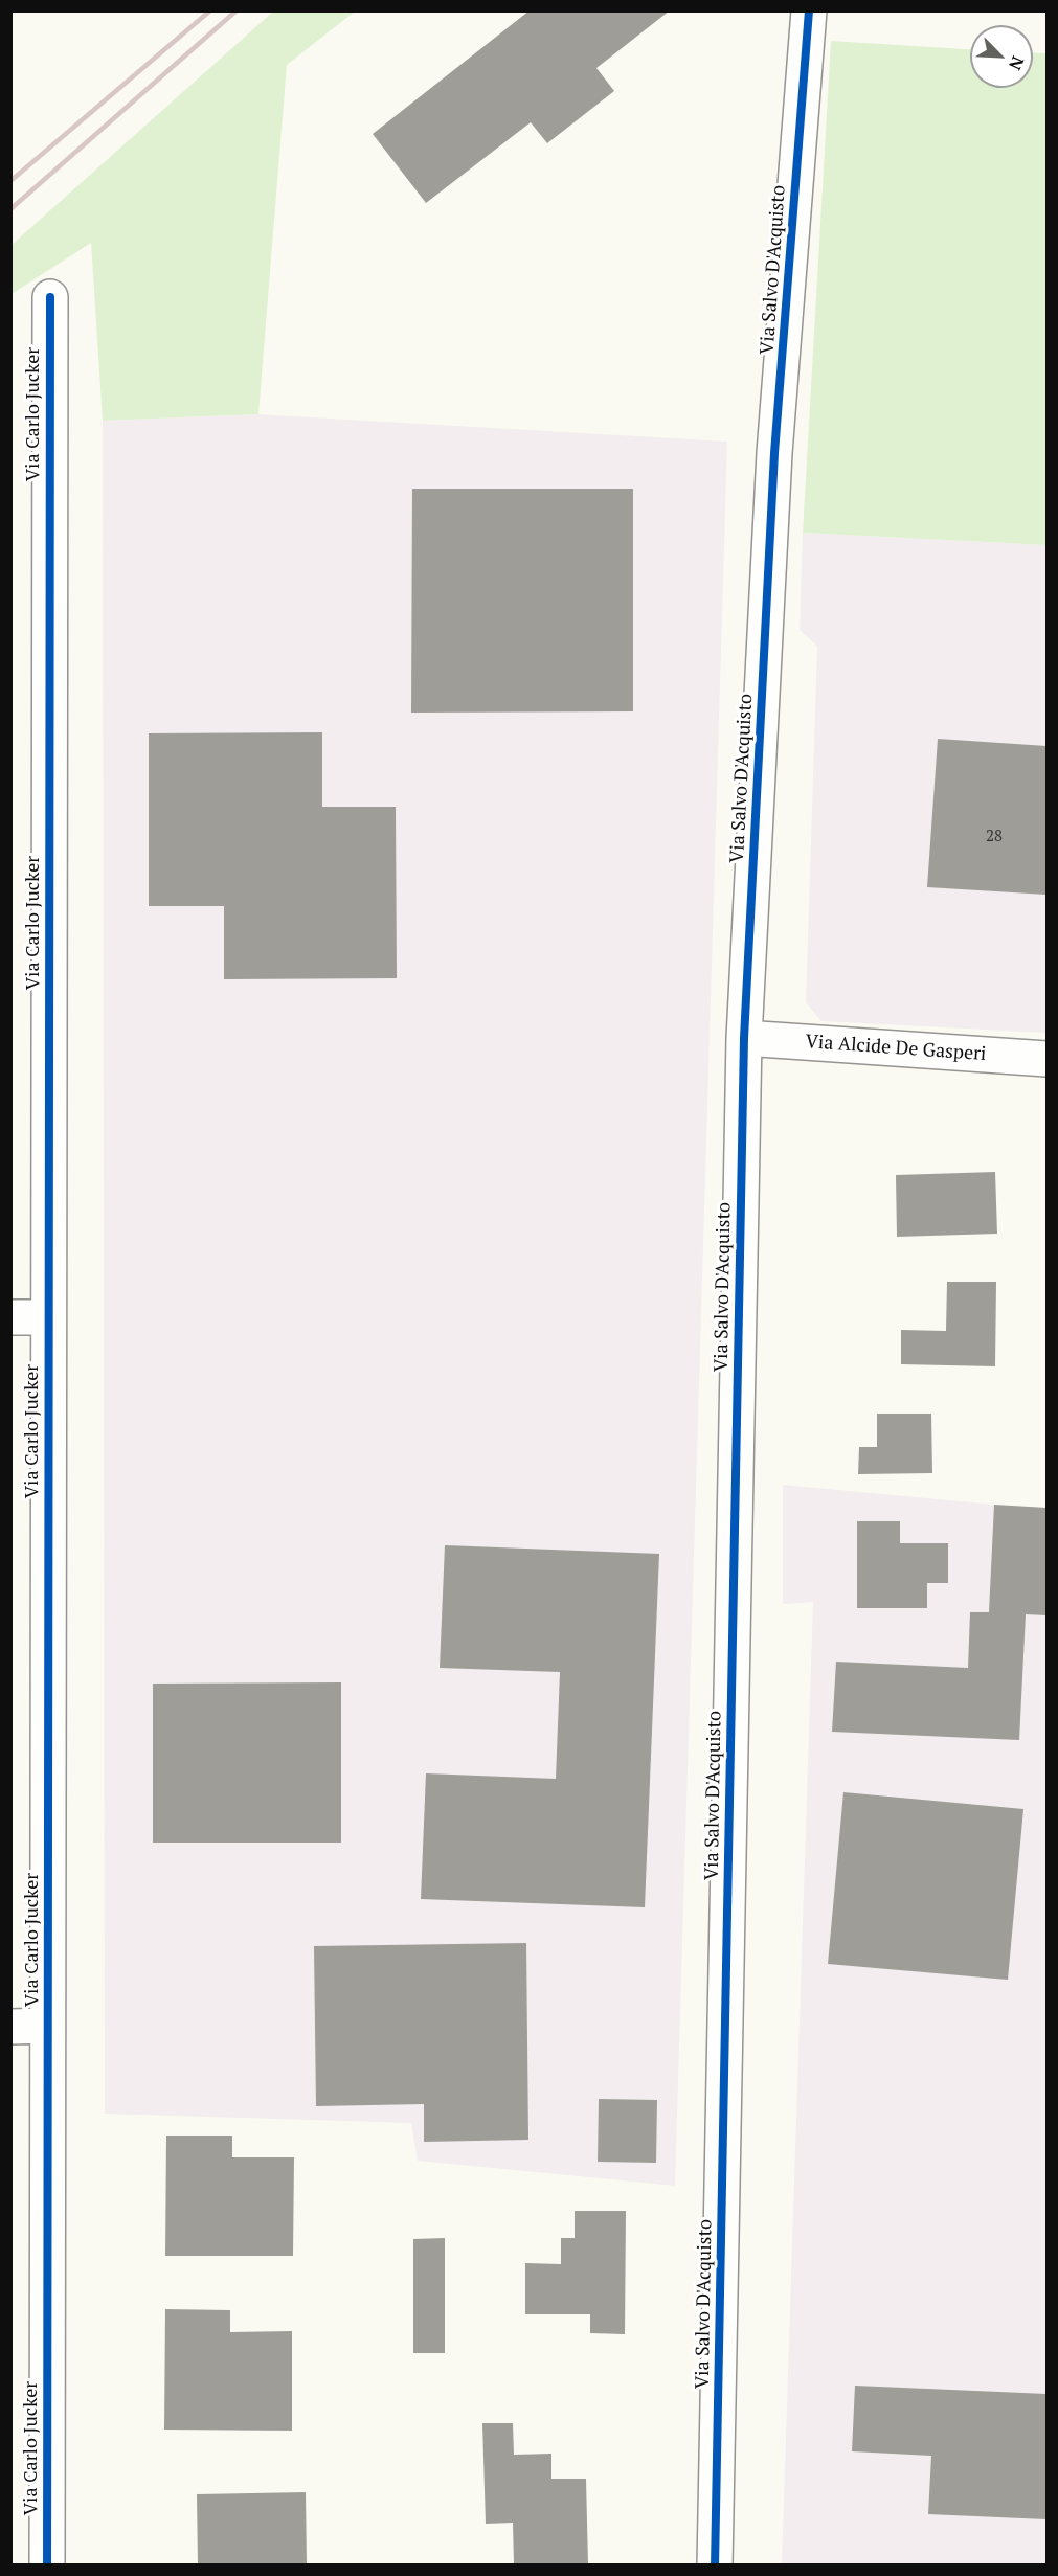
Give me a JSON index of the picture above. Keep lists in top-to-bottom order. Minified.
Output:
{"streets":{"street":["Via Salvo D'Acquisto","Via Carlo Jucker","Via Alcide De Gasperi"]},"crossings":[["Via Salvo D'Acquisto","Via Alcide De Gasperi"]],"house_numbers":["28"],"north":"bottom right"}
